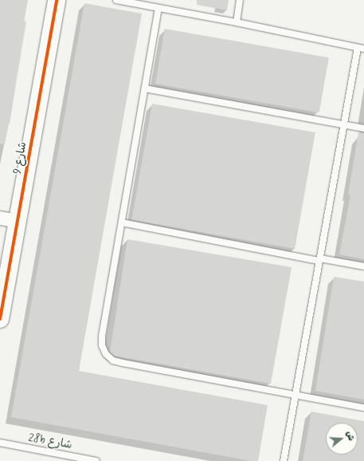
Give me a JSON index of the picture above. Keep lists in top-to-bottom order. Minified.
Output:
{"streets":{"street":["شارع 9"],"lane":["28b شارع"]},"north":"right"}
